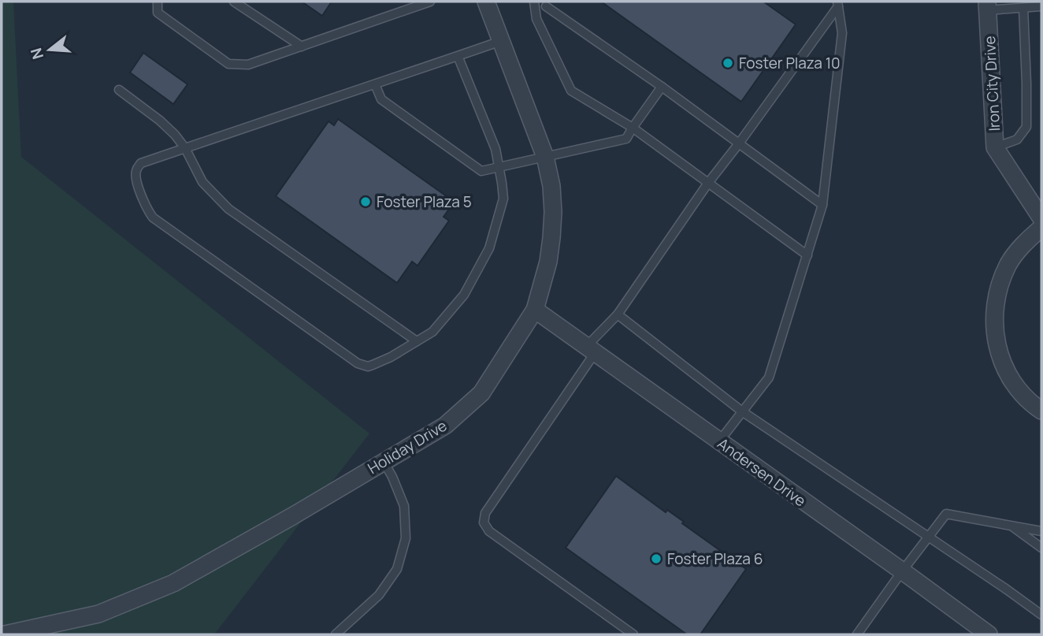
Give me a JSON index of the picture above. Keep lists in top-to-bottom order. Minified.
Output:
{"streets":{"street":["Iron City Drive","Holiday Drive","Andersen Drive"]},"crossings":[["Holiday Drive","Andersen Drive"]],"places":["Foster Plaza 10","Foster Plaza 5","Foster Plaza 6"],"north":"left"}
